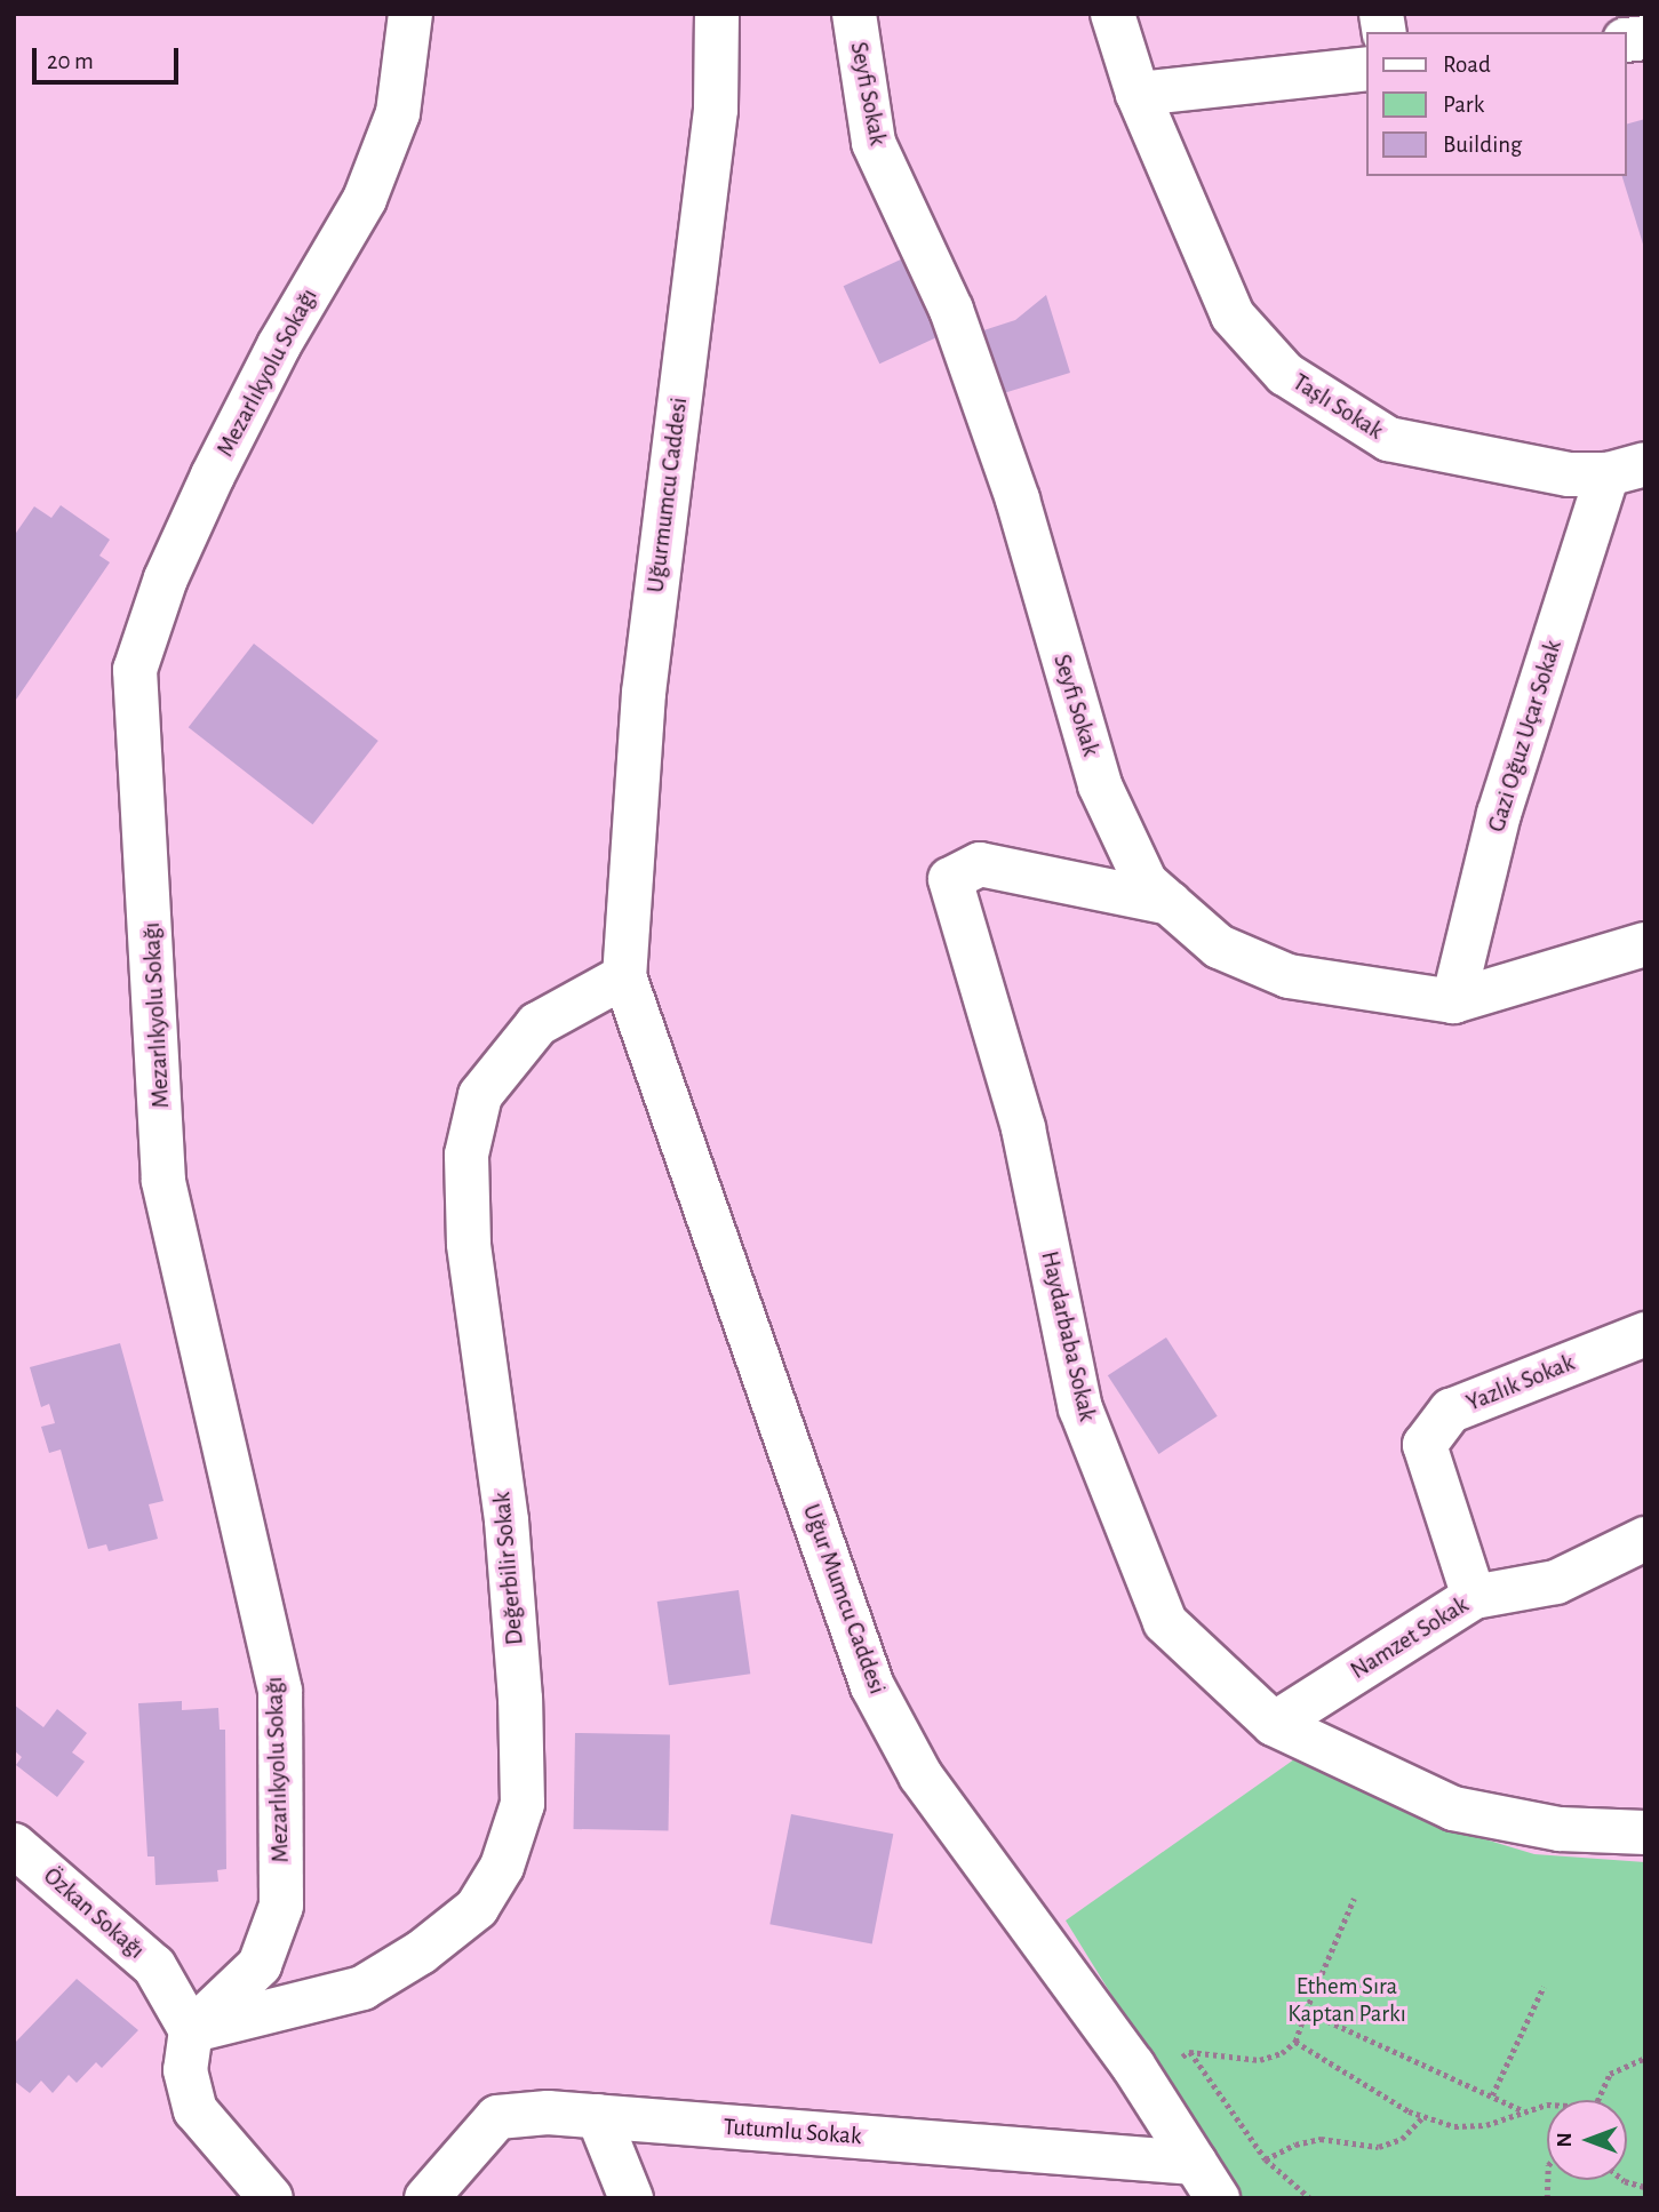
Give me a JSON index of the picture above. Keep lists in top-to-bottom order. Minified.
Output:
{"streets":{"street":["Seyfi Sokak","Mezarlıkyolu Sokağı","Taşlı Sokak","Uğurmumcu Caddesi","Gazi Oğuz Uçar Sokak","Haydarbaba Sokak","Yazlık Sokak","Değerbilir Sokak","Uğur Mumcu Caddesi","Namzet Sokak","Özkan Sokağı","Tutumlu Sokak"]},"crossings":[["Seyfi Sokak","Gazi Oğuz Uçar Sokak"],["Seyfi Sokak","Haydarbaba Sokak"],["Mezarlıkyolu Sokağı","Değerbilir Sokak"],["Mezarlıkyolu Sokağı","Özkan Sokağı"],["Taşlı Sokak","Gazi Oğuz Uçar Sokak"],["Uğurmumcu Caddesi","Değerbilir Sokak"],["Uğurmumcu Caddesi","Uğur Mumcu Caddesi"],["Haydarbaba Sokak","Namzet Sokak"],["Yazlık Sokak","Namzet Sokak"],["Değerbilir Sokak","Uğur Mumcu Caddesi"],["Değerbilir Sokak","Özkan Sokağı"],["Uğur Mumcu Caddesi","Tutumlu Sokak"]],"parks":["Ethem Sıra Kaptan Parkı"],"legend":["Road","Park","Building"],"scale_bar":"20 m","north":"left"}
